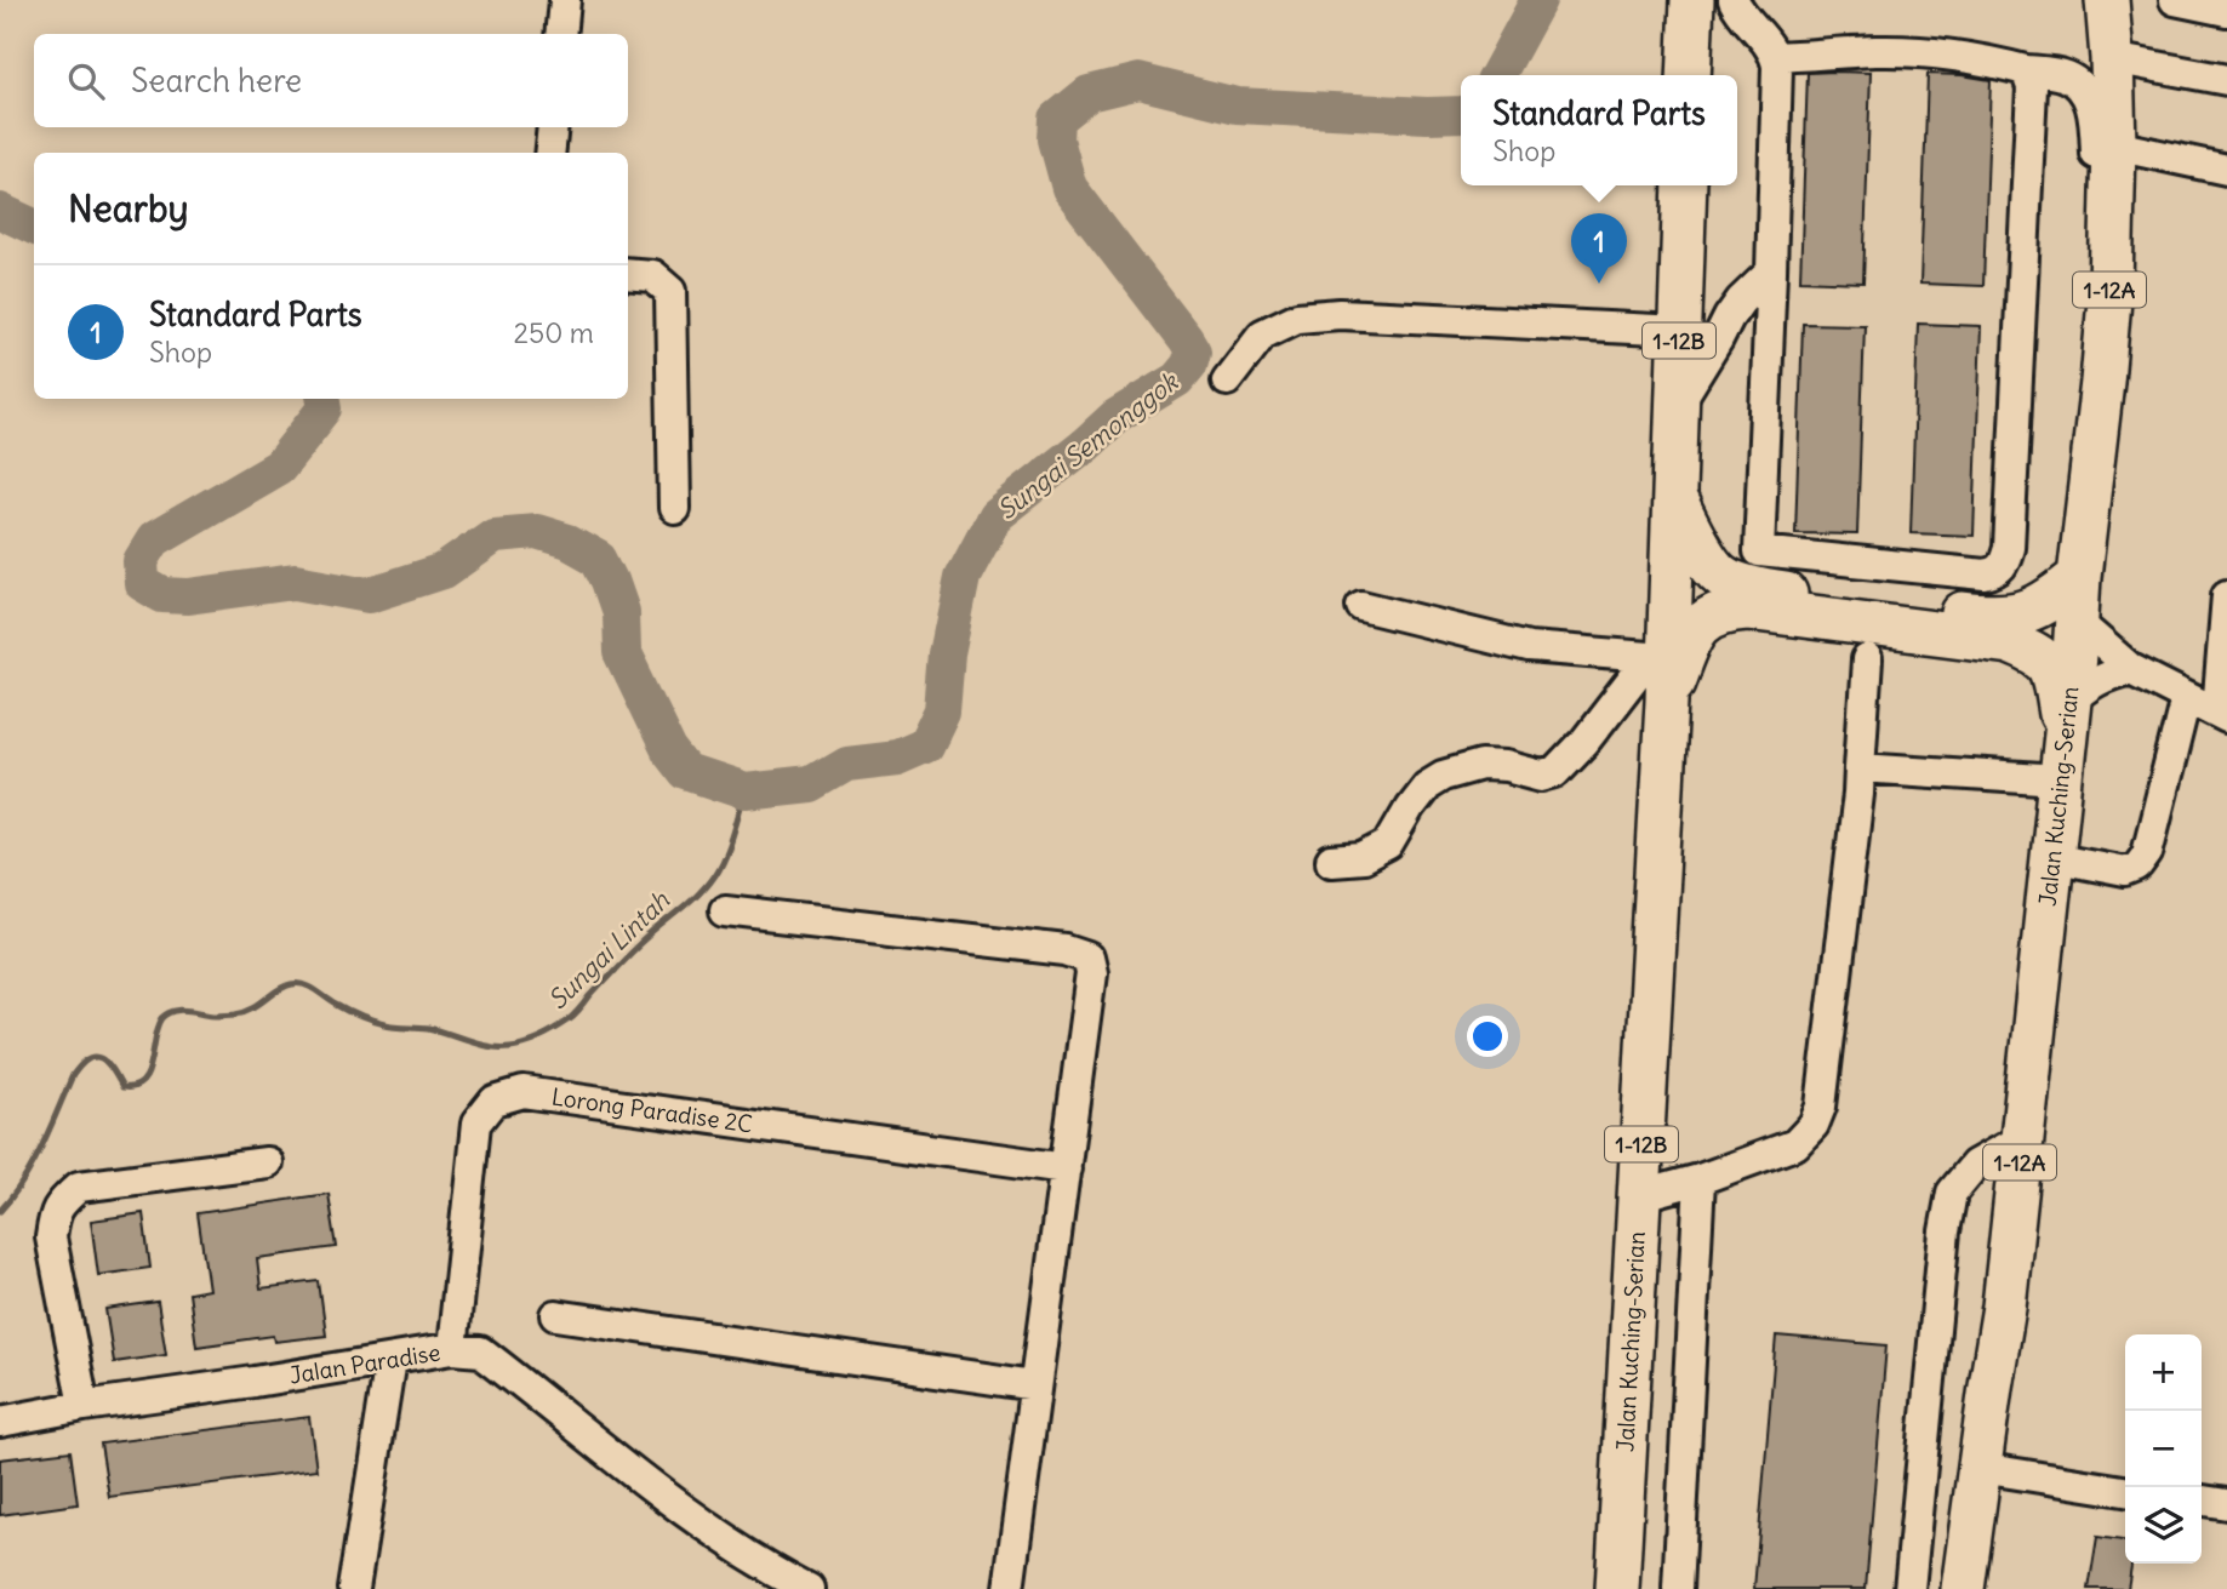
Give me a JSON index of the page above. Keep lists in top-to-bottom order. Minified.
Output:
{"streets":{"highway":["1-12A","1-12B","Jalan Kuching-Serian"],"street":["Lorong Paradise 2C","Jalan Paradise"]},"crossings":[["Lorong Paradise 2C","Jalan Paradise"]],"water":["Sungai Semonggok","Sungai Lintah"],"page":{"search":"Search here","popup":["Standard Parts","Shop"],"heading":"Nearby","pins":"1","list":[{"mark":"1","name":"Standard Parts","note":"Shop","value":"250 m"}],"map_buttons":["+","−"]}}
